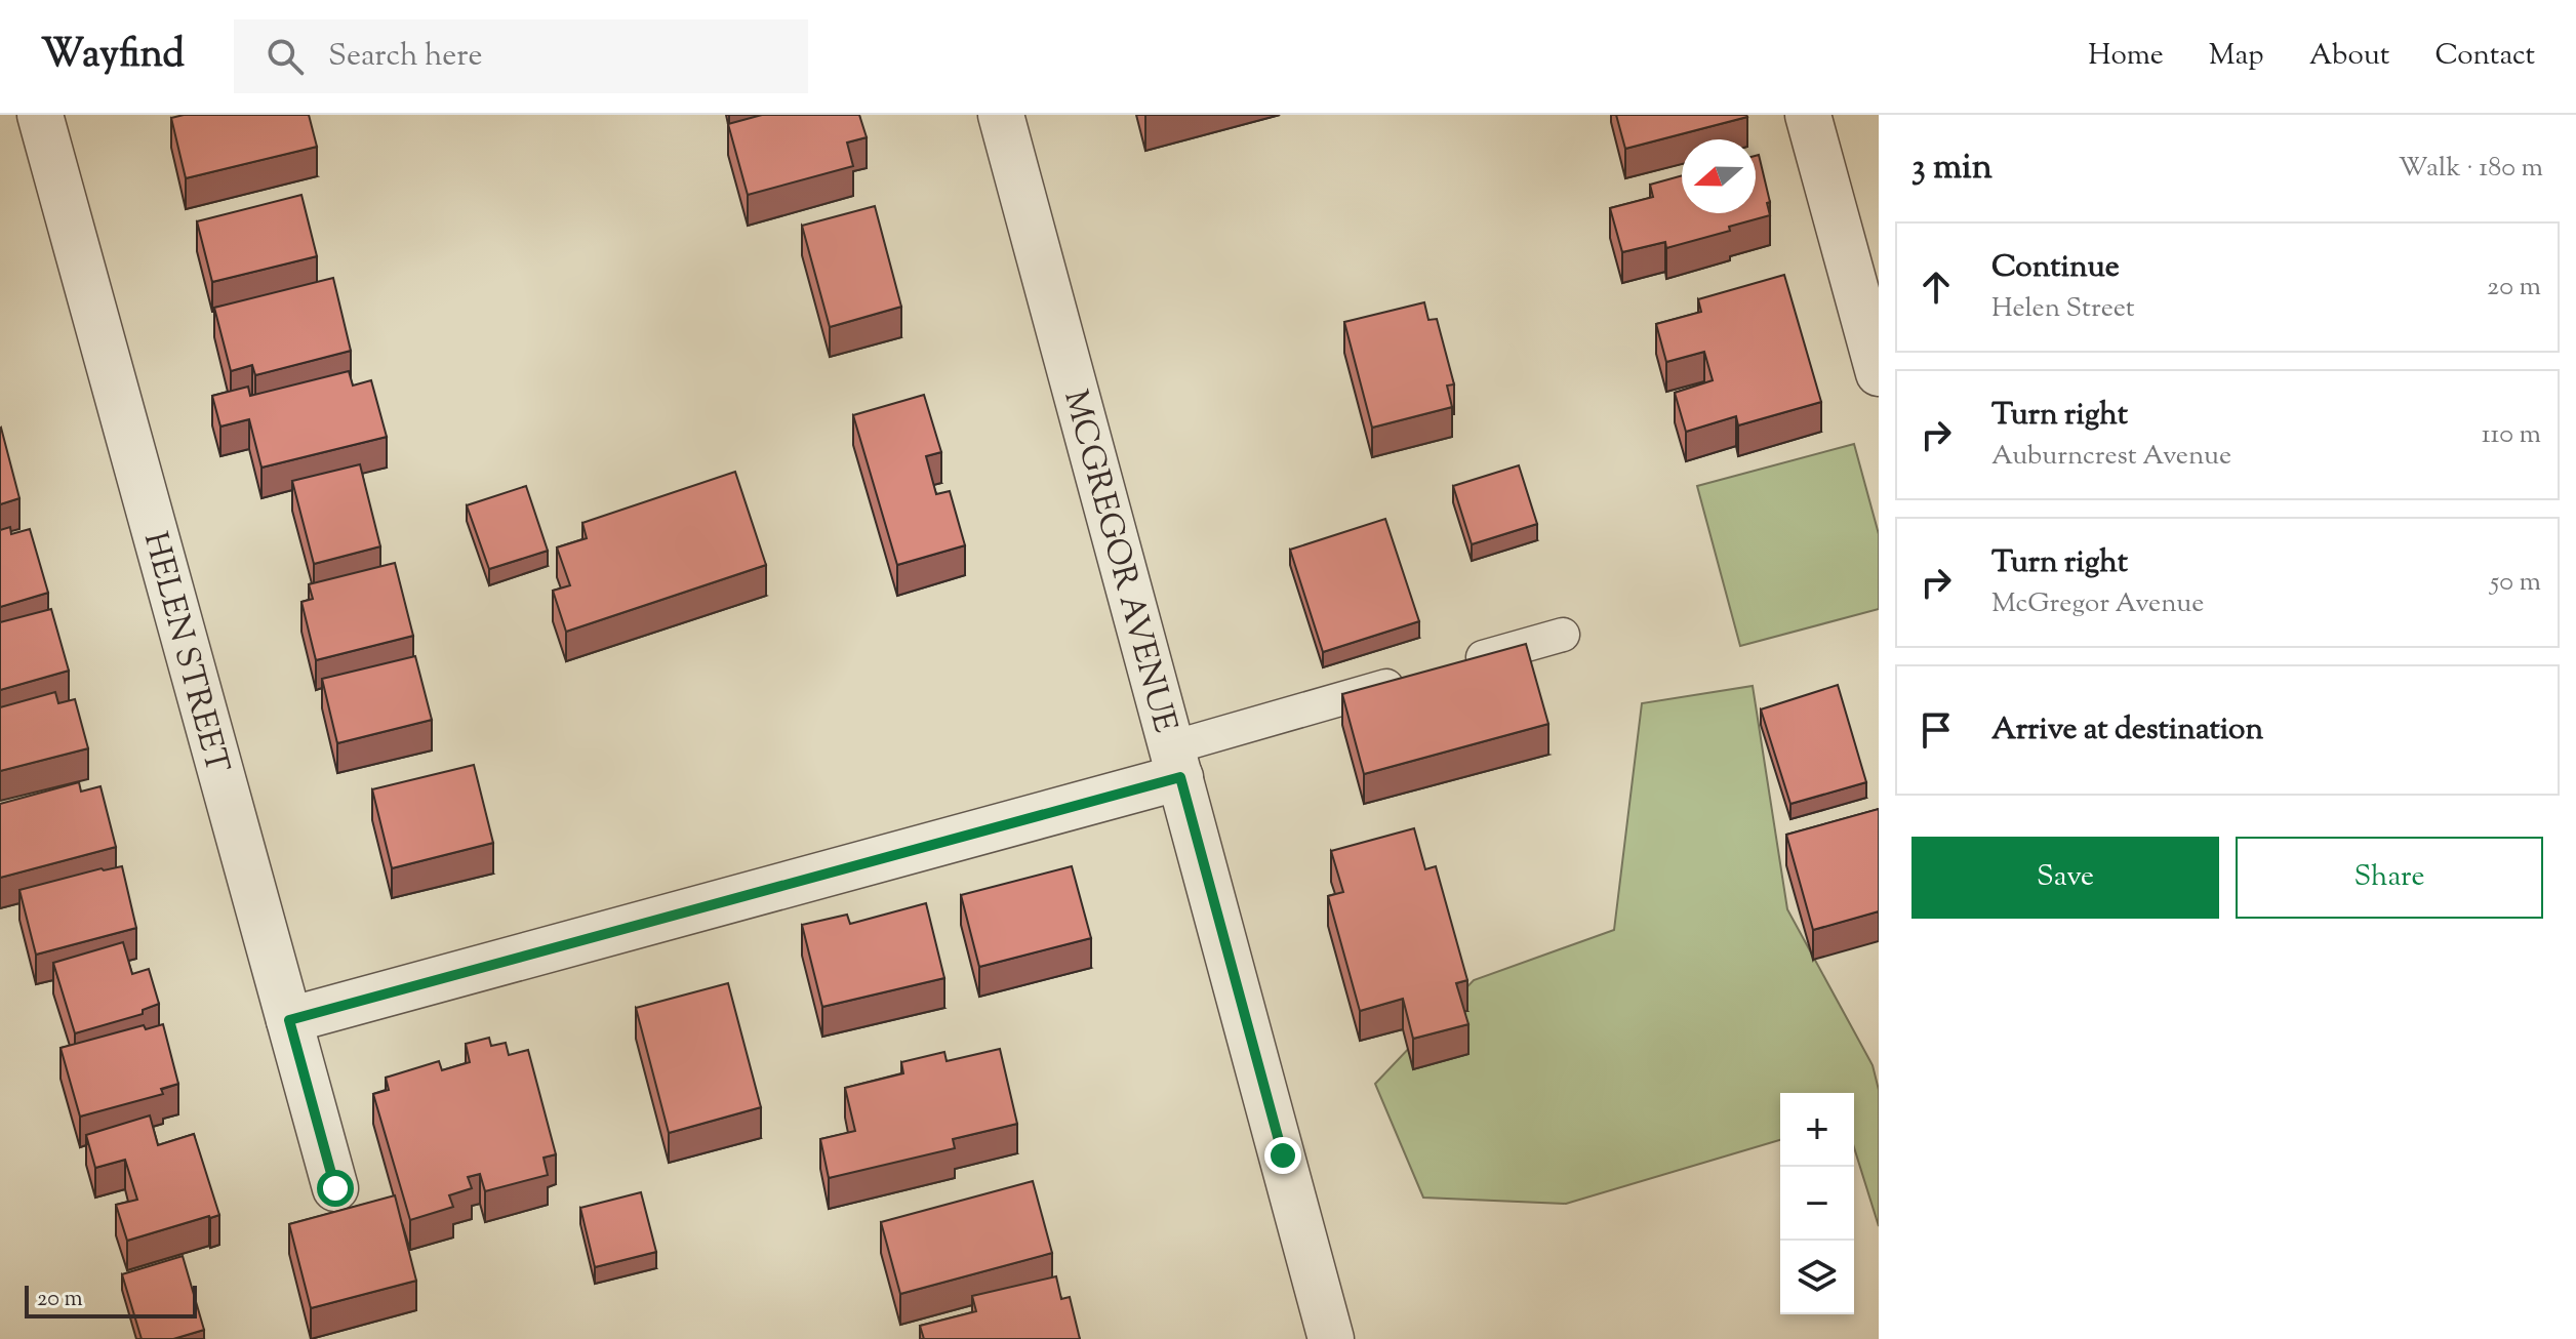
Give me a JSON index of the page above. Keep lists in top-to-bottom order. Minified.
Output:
{"streets":{"street":["MCGREGOR AVENUE","HELEN STREET"]},"scale_bar":"20 m","north":"left","page":{"header":"Wayfind","search":"Search here","nav":["Home","Map","About","Contact"],"heading":["3 min","Walk · 180 m"],"list":[["Continue","Helen Street","20 m"],["Turn right","Auburncrest Avenue","110 m"],["Turn right","McGregor Avenue","50 m"],"Arrive at destination"],"buttons":["Save","Share"],"map_buttons":["+","−"],"scale":"20 m"}}
